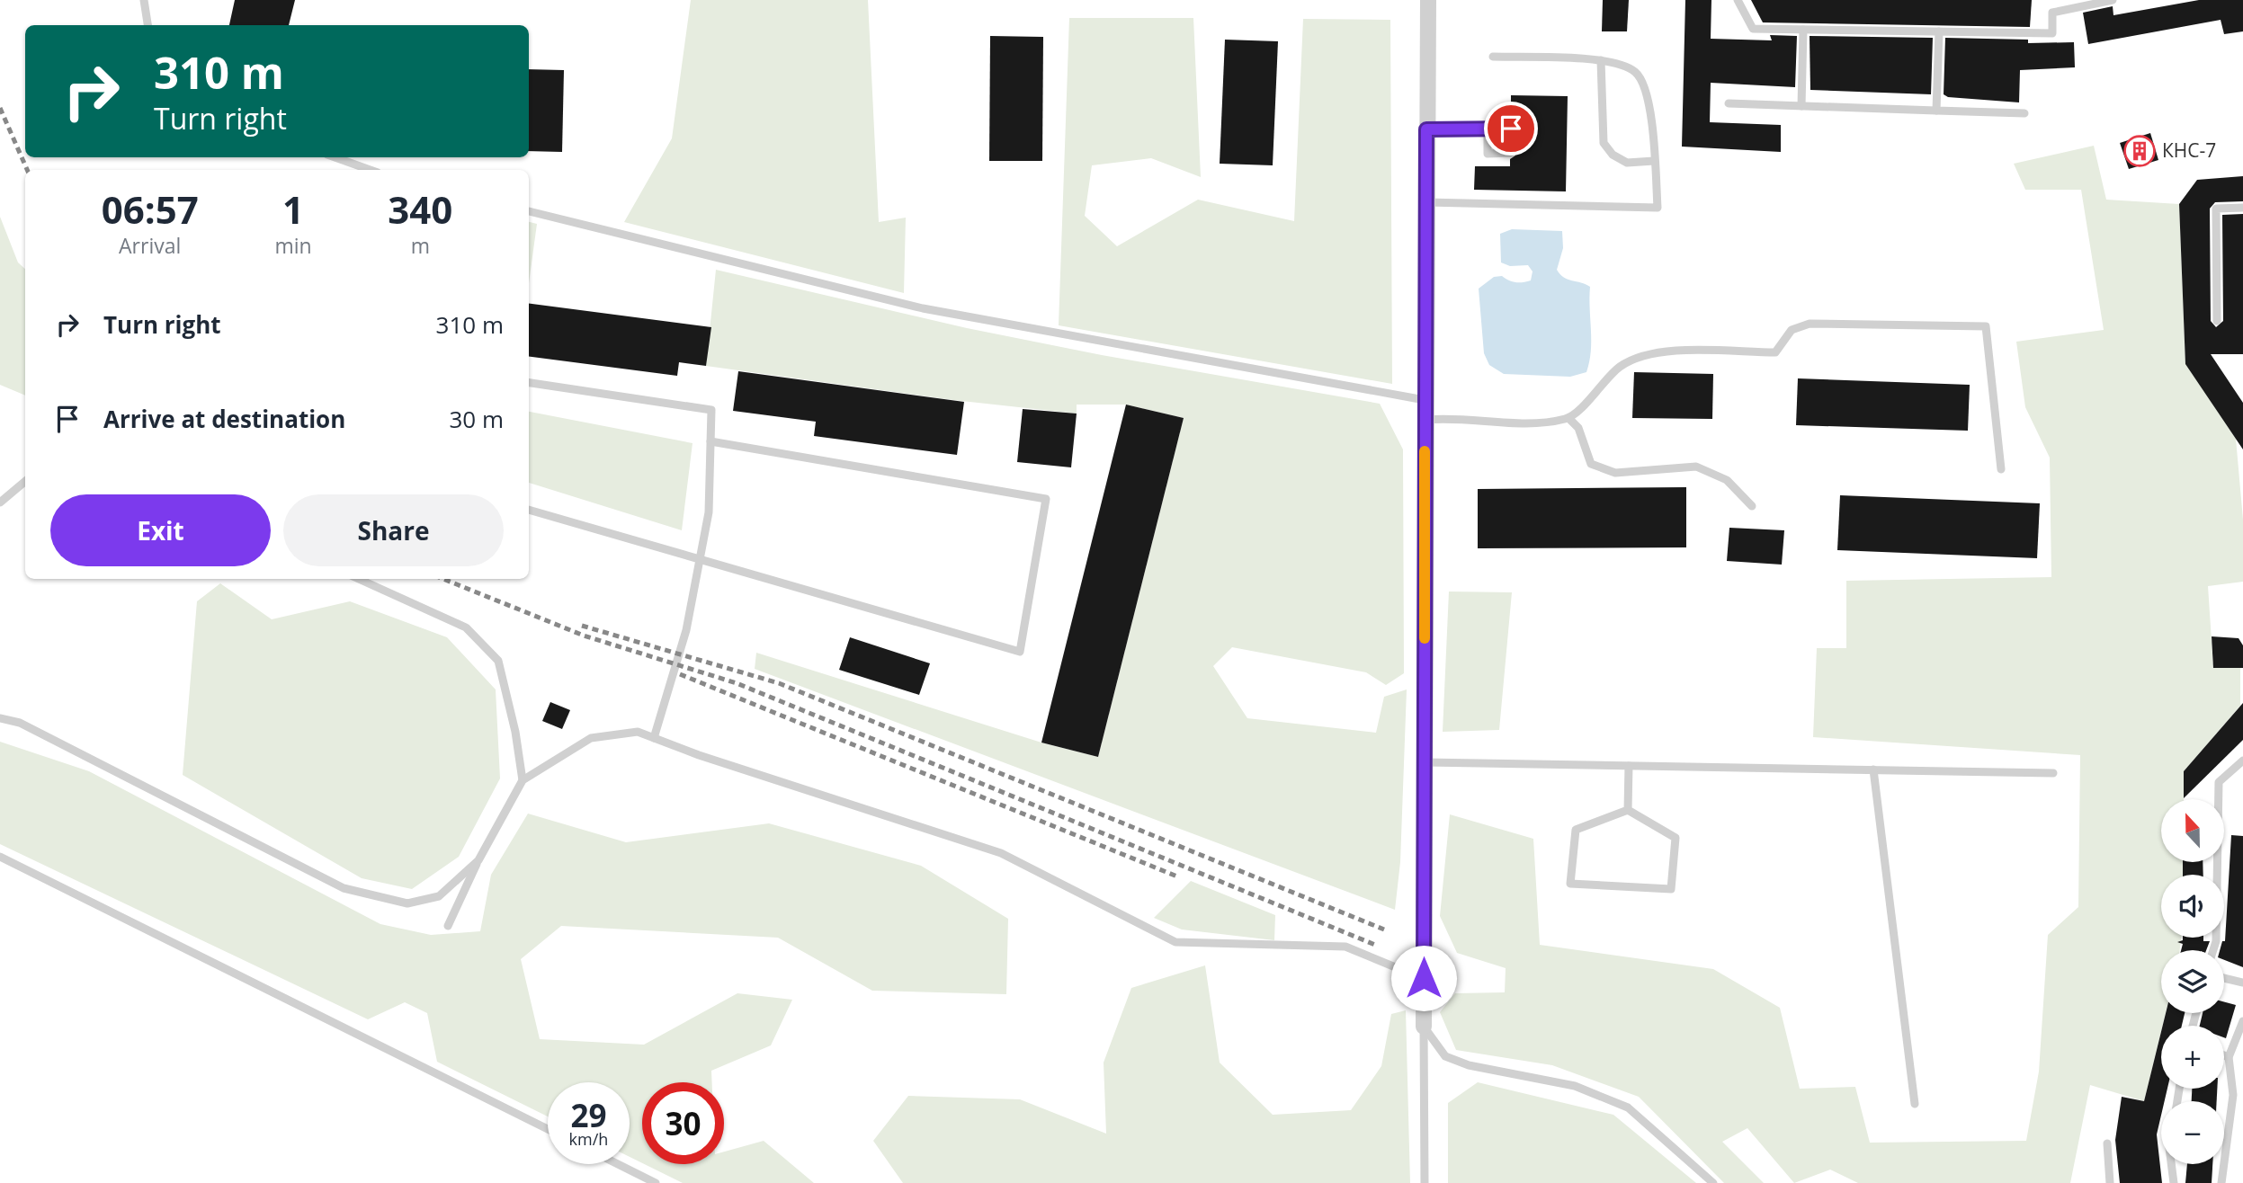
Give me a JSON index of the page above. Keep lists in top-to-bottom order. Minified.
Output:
{"places":{"building":["КНС-7"]},"north":"top","page":{"turn":["310 m","Turn right"],"eta":["06:57","Arrival","1","min","340","m"],"list":[{"name":"Turn right","value":"310 m"},{"name":"Arrive at destination","value":"30 m"}],"buttons":["Exit","Share"],"map_buttons":["+","−"],"speed":"29 km/h","limit":"30"}}
